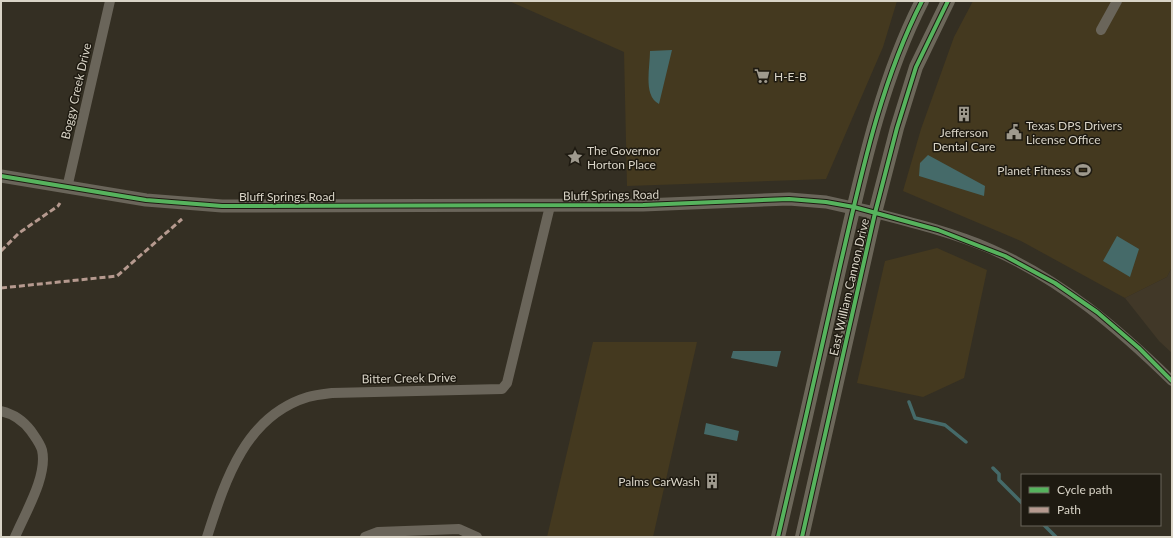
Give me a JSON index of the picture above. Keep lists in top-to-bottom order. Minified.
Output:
{"streets":{"main road":["East William Cannon Drive"],"street":["Boggy Creek Drive","Bluff Springs Road","Bitter Creek Drive"]},"crossings":[["Boggy Creek Drive","Bluff Springs Road"],["Bluff Springs Road","East William Cannon Drive"],["Bluff Springs Road","Bitter Creek Drive"]],"places":{"supermarket":["H-E-B"],"building":["Jefferson Dental Care","Palms CarWash"],"public building":["Texas DPS Drivers License Office"],"place":["The Governor Horton Place"],"sports":["Planet Fitness"]},"legend":["Cycle path","Path"]}
